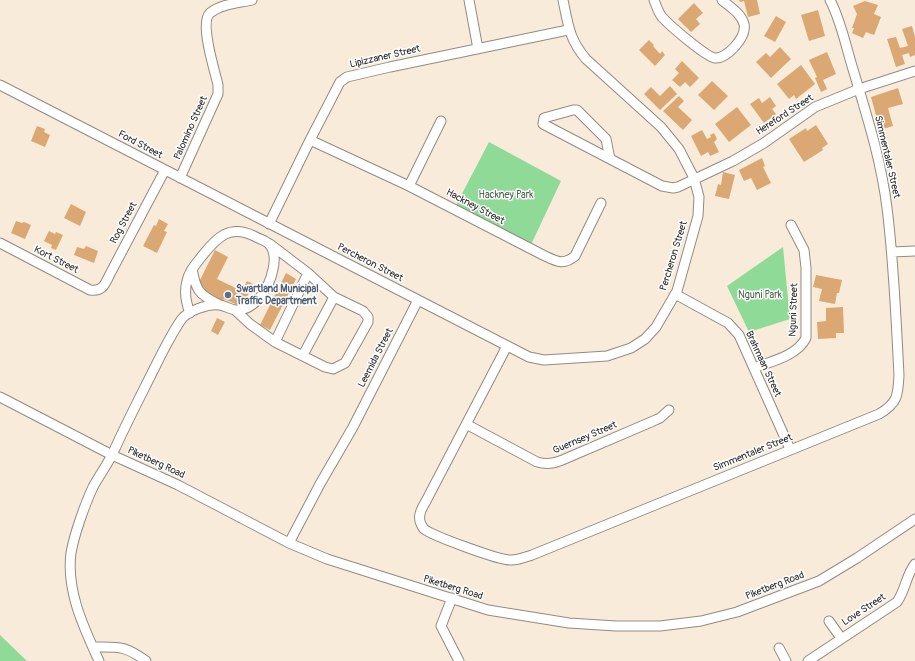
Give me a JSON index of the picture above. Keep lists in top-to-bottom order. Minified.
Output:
{"streets":{"street":["Lipizzaner Street","Hereford Street","Palomino Street","Ford Street","Simmentaler Street","Hackney Street","Rog Street","Percheron Street","Kort Street","Nguni Street","Leemida Street","Brahmaan Street","Guernsey Street","Piketberg Road","Love Street"]},"crossings":[["Lipizzaner Street","Ford Street"],["Lipizzaner Street","Hackney Street"],["Lipizzaner Street","Percheron Street"],["Hereford Street","Simmentaler Street"],["Hereford Street","Percheron Street"],["Palomino Street","Ford Street"],["Ford Street","Rog Street"],["Ford Street","Percheron Street"],["Simmentaler Street","Percheron Street"],["Simmentaler Street","Brahmaan Street"],["Simmentaler Street","Guernsey Street"],["Rog Street","Kort Street"],["Percheron Street","Leemida Street"],["Percheron Street","Brahmaan Street"],["Nguni Street","Brahmaan Street"],["Leemida Street","Piketberg Road"]],"parks":["Hackney Park","Nguni Park"],"places":["Swartland Municipal Traffic Department"]}
